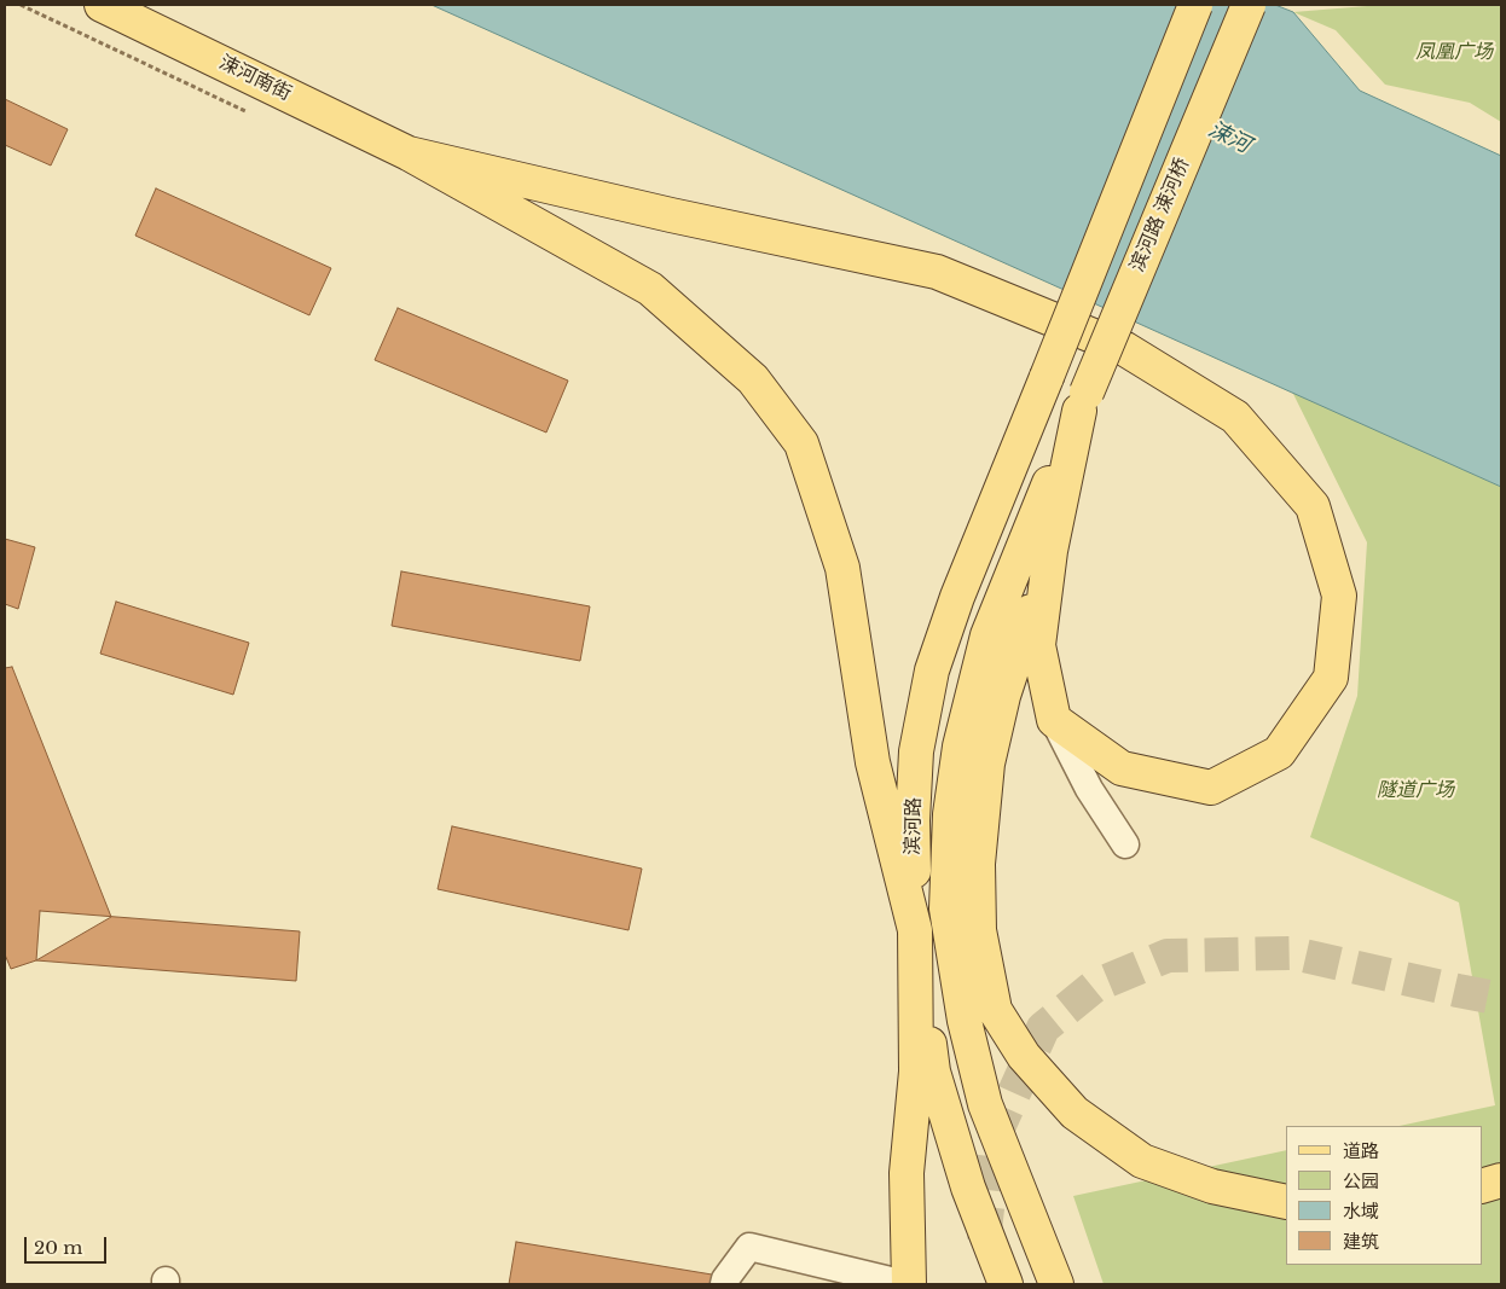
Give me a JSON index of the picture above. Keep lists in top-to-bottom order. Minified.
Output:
{"streets":{"main road":["涑河南街","滨河路 涑河桥","滨河路"]},"crossings":[["滨河路 涑河桥","滨河路"]],"water":["涑河"],"parks":["凤凰广场","隧道广场"],"legend":["道路","公园","水域","建筑"],"scale_bar":"20 m"}
